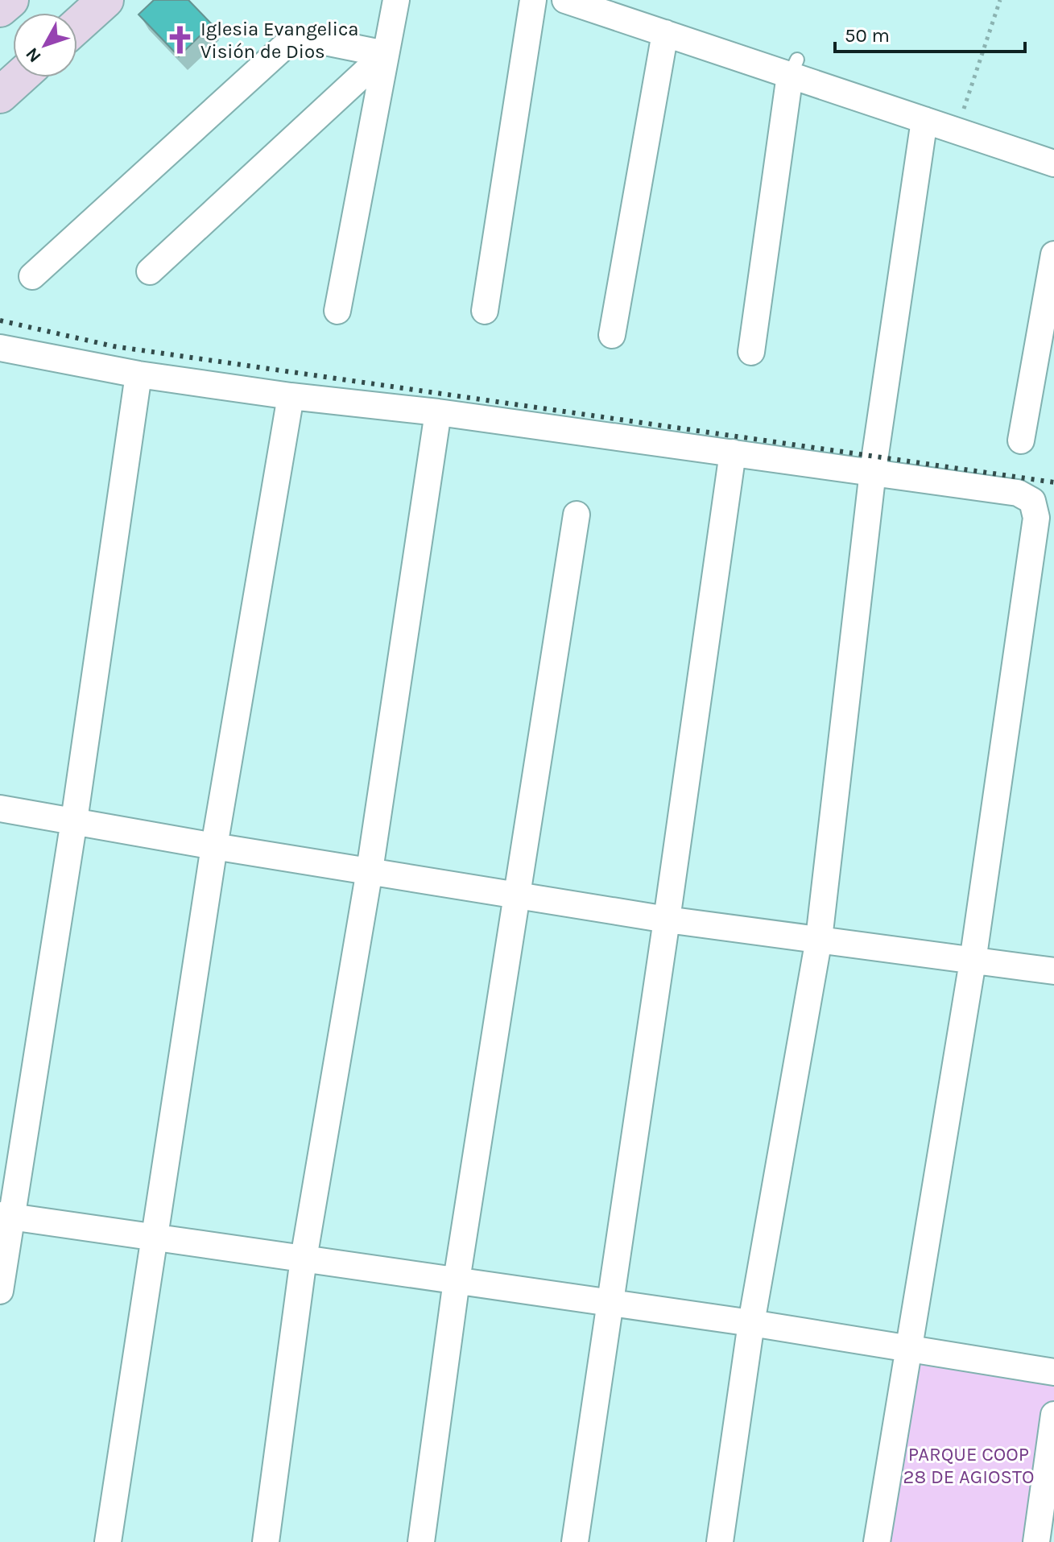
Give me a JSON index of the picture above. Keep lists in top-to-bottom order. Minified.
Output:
{"parks":["PARQUE COOP 28 DE AGIOSTO"],"places":{"church":["Iglesia Evangelica Visión de Dios"]},"scale_bar":"50 m","north":"bottom left"}
